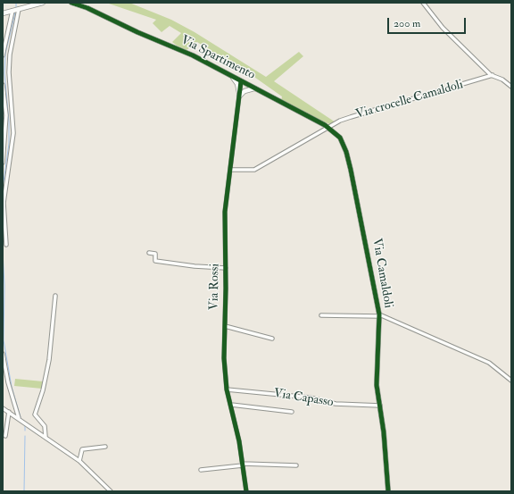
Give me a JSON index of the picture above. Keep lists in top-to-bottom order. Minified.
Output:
{"streets":{"street":["Via Spartimento","Via crocelle Camaldoli","Via Camaldoli","Via Rossi","Via Capasso"]},"crossings":[["Via Spartimento","Via crocelle Camaldoli"],["Via Spartimento","Via Camaldoli"],["Via Spartimento","Via Rossi"],["Via crocelle Camaldoli","Via Camaldoli"],["Via crocelle Camaldoli","Via Rossi"],["Via Camaldoli","Via Capasso"],["Via Rossi","Via Capasso"]],"scale_bar":"200 m"}
